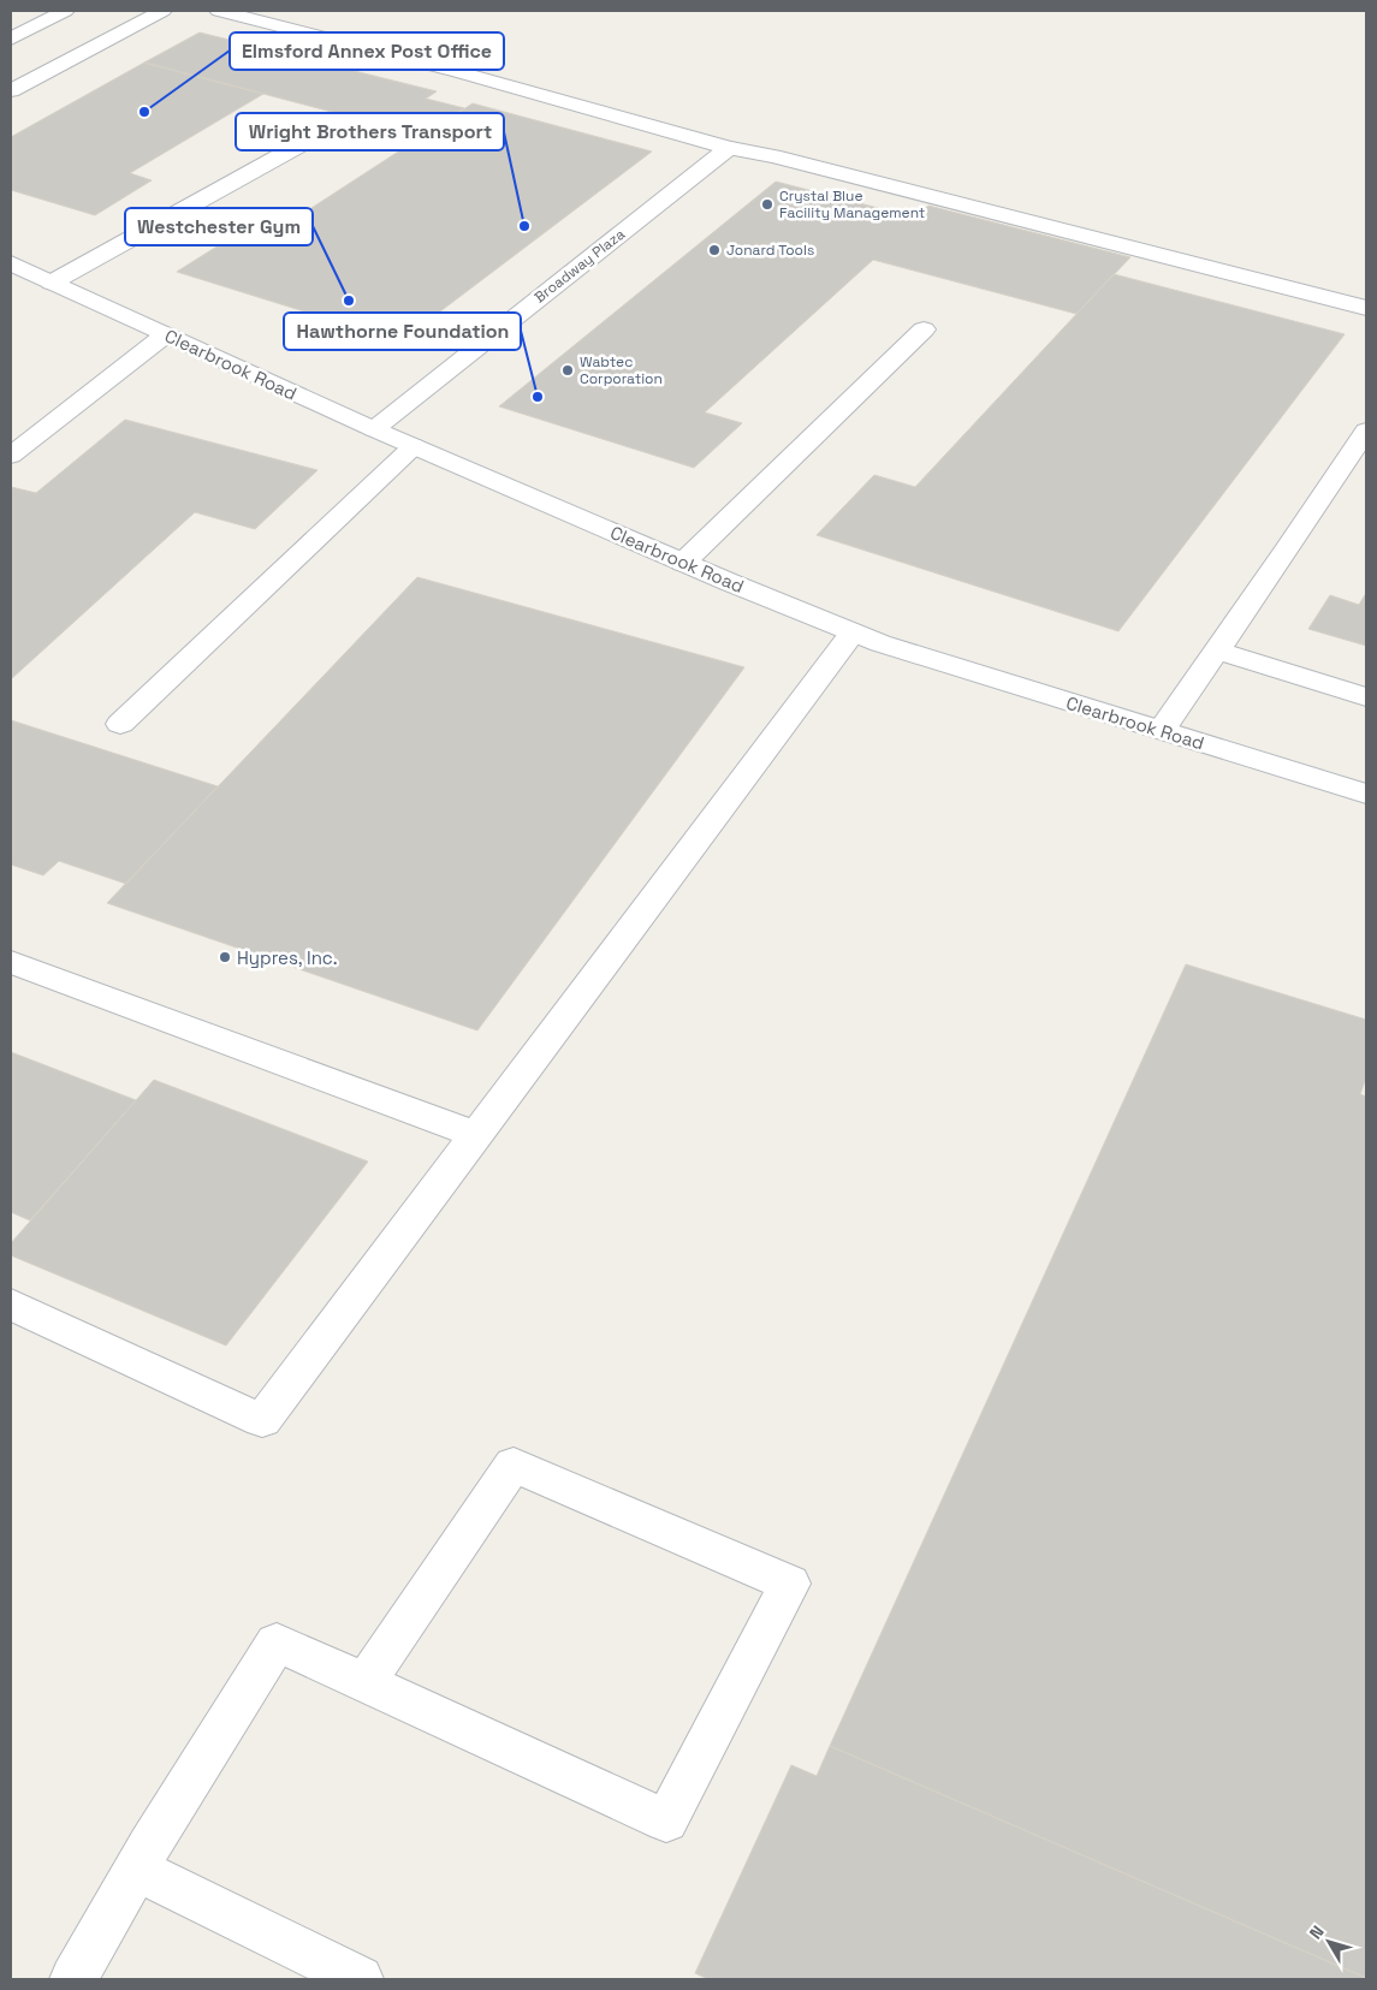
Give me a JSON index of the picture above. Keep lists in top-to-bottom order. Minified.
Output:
{"streets":{"street":["Broadway Plaza","Clearbrook Road"]},"crossings":[["Broadway Plaza","Clearbrook Road"]],"places":["Elmsford Annex Post Office","Crystal Blue Facility Management","Wright Brothers Transport","Jonard Tools","Westchester Gym","Wabtec Corporation","Hawthorne Foundation","Hypres, Inc."],"north":"top left"}
